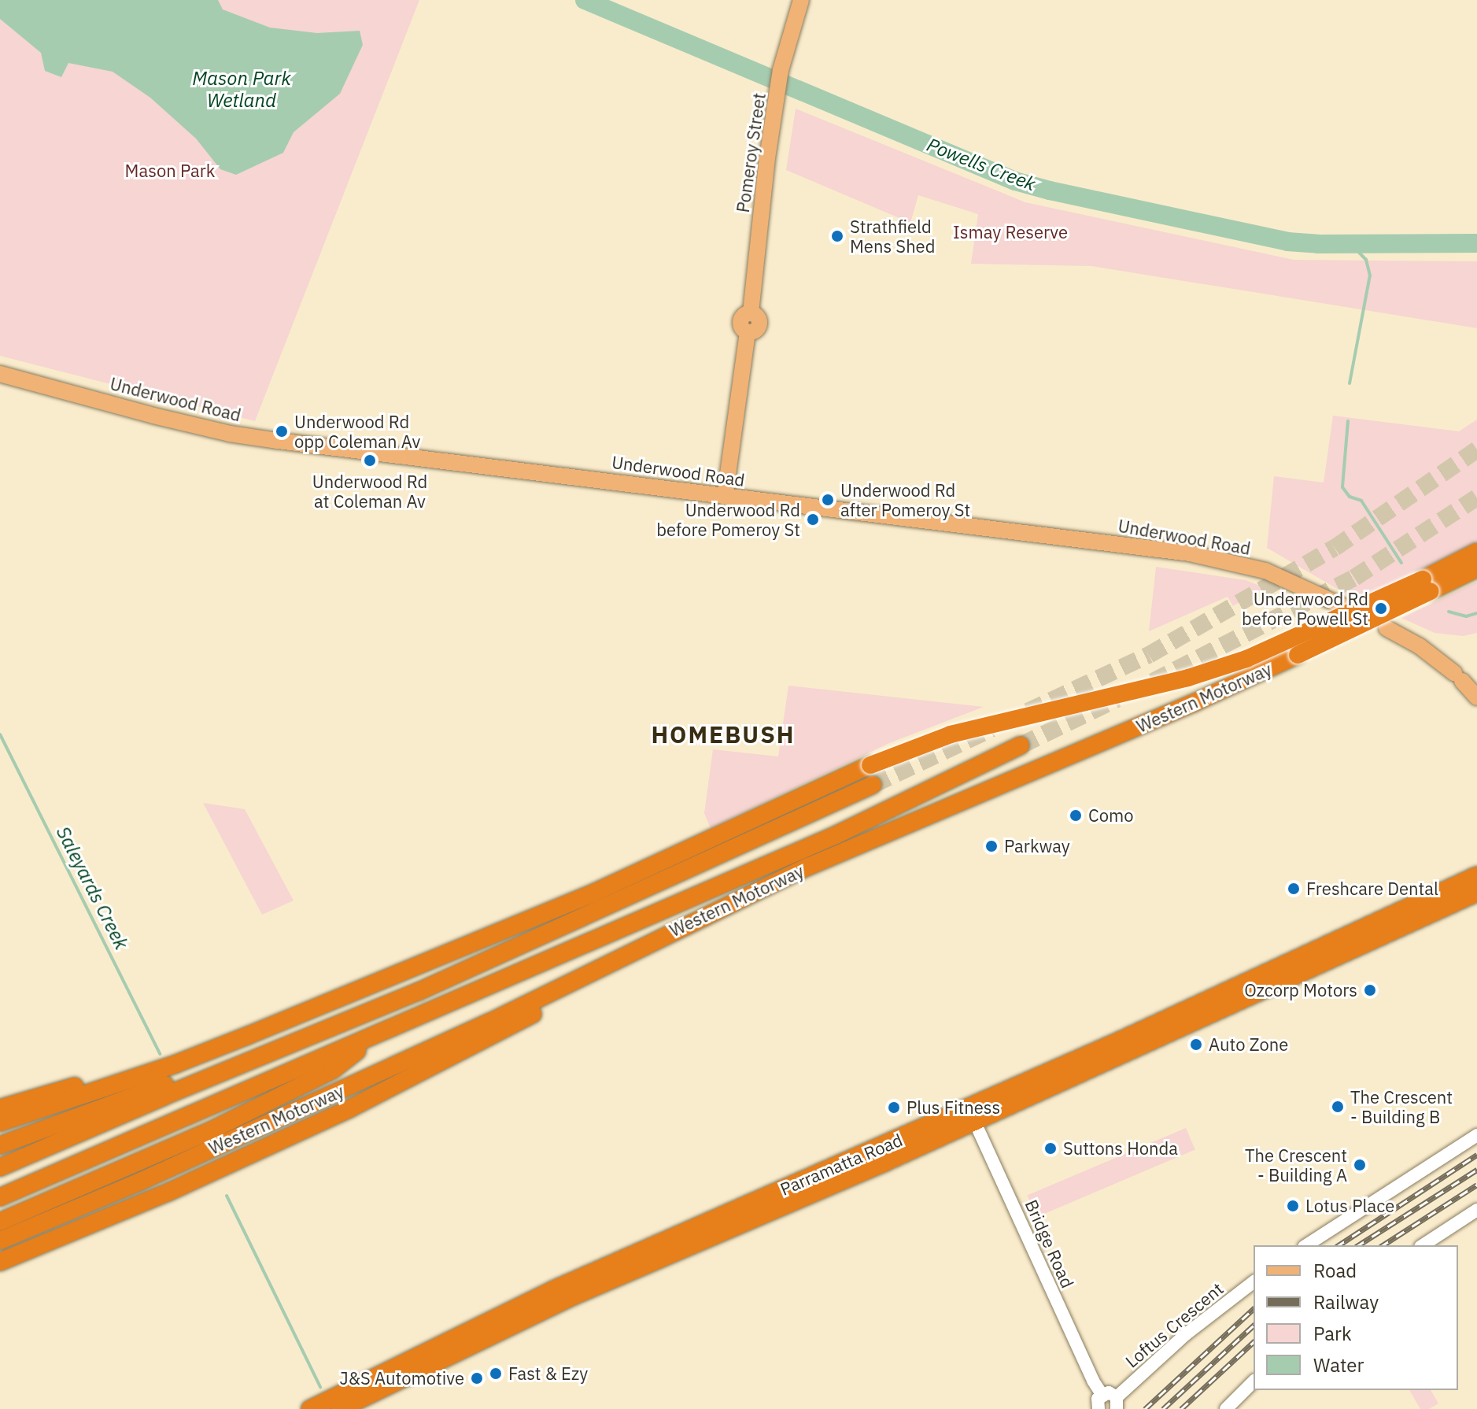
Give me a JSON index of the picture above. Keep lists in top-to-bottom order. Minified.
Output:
{"streets":{"highway":["Western Motorway","Parramatta Road"],"main road":["Pomeroy Street","Underwood Road"],"street":["Bridge Road","Loftus Crescent"]},"crossings":[["Pomeroy Street","Underwood Road"],["Parramatta Road","Bridge Road"]],"districts":["HOMEBUSH"],"water":["Mason Park Wetland","Powells Creek","Saleyards Creek"],"parks":["Mason Park","Ismay Reserve"],"places":["Strathfield Mens Shed","Underwood Rd opp Coleman Av","Underwood Rd at Coleman Av","Underwood Rd after Pomeroy St","Underwood Rd before Pomeroy St","Underwood Rd before Powell St","Como","Parkway","Freshcare Dental","Ozcorp Motors","Auto Zone","The Crescent - Building B","Plus Fitness","Suttons Honda","The Crescent - Building A","Lotus Place","Fast & Ezy","J&S Automotive"],"legend":["Road","Railway","Park","Water"]}
